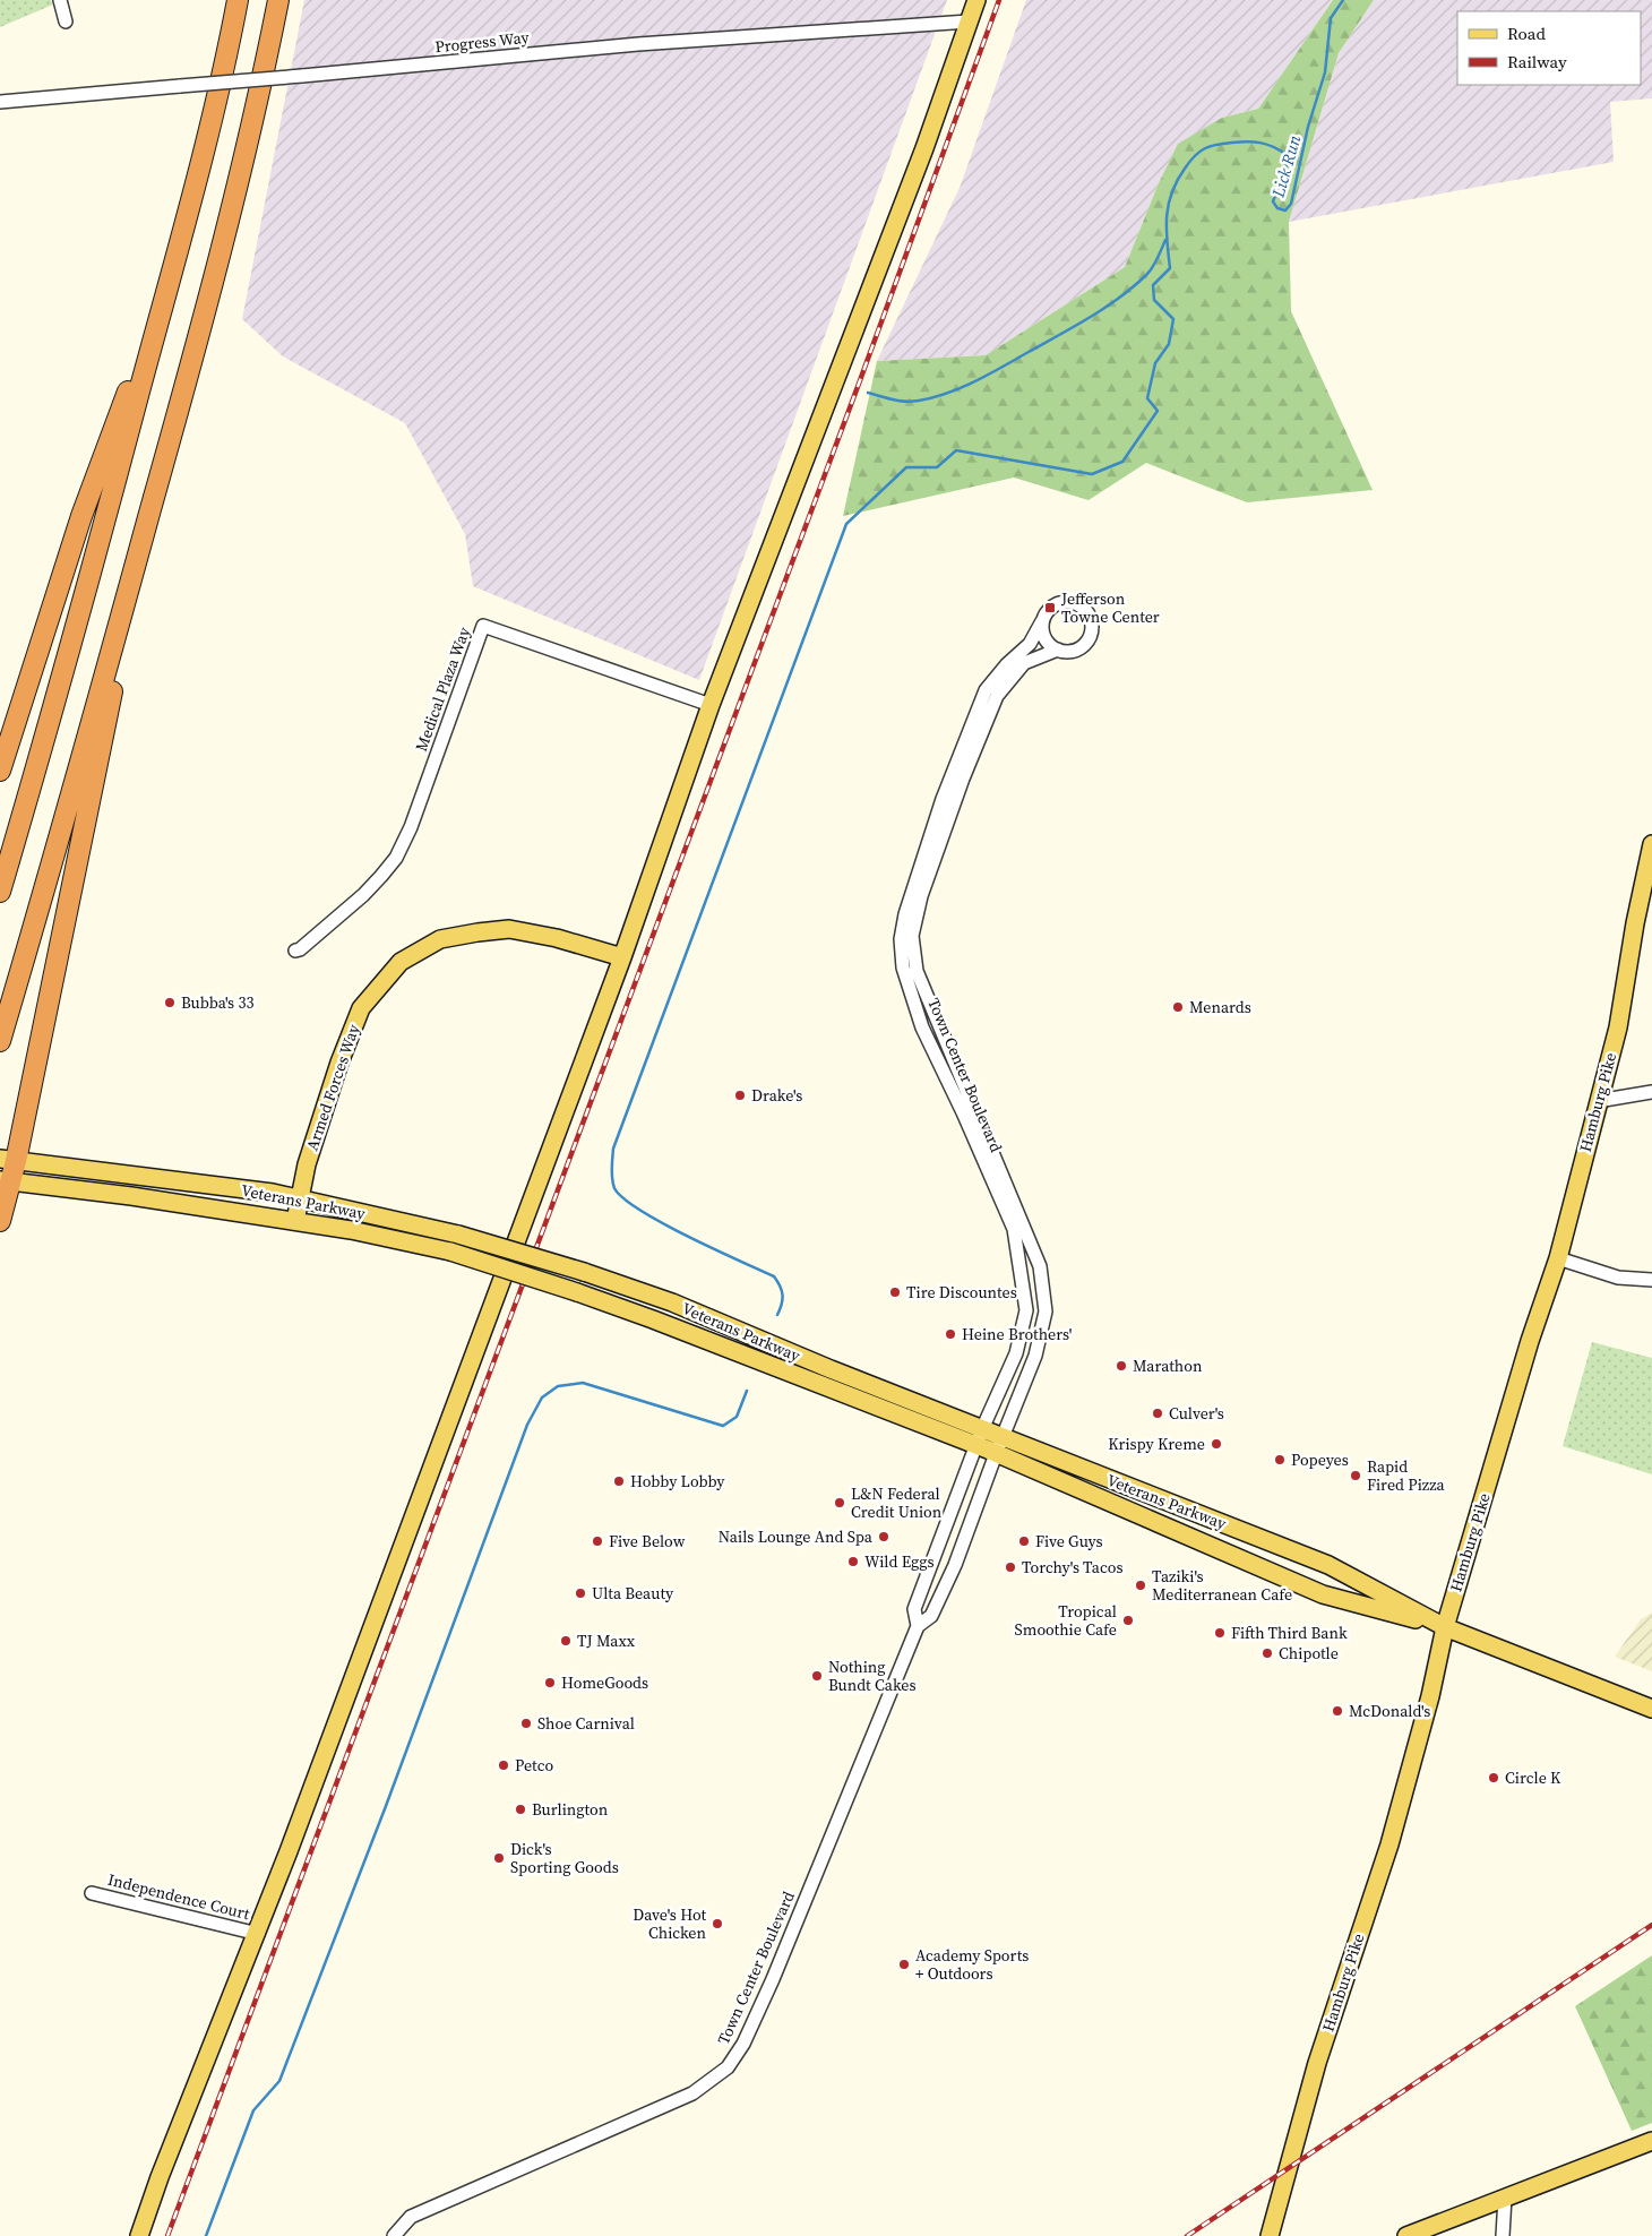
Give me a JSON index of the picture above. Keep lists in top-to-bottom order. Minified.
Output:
{"streets":{"main road":["Armed Forces Way","Hamburg Pike","Veterans Parkway"],"street":["Progress Way","Medical Plaza Way","Town Center Boulevard","Independence Court"]},"crossings":[["Town Center Boulevard","Veterans Parkway"],["Armed Forces Way","Veterans Parkway"],["Hamburg Pike","Veterans Parkway"]],"water":["Lick Run"],"places":{"transit":["Jefferson Towne Center"],"other":["Bubba's 33","Menards","Drake's","Tire Discountes","Heine Brothers'","Marathon","Culver's","Krispy Kreme","Popeyes","Rapid Fired Pizza","Hobby Lobby","L&N Federal Credit Union","Nails Lounge And Spa","Five Below","Five Guys","Wild Eggs","Torchy's Tacos","Taziki's Mediterranean Cafe","Ulta Beauty","Tropical Smoothie Cafe","Fifth Third Bank","TJ Maxx","Chipotle","Nothing Bundt Cakes","HomeGoods","McDonald's","Shoe Carnival","Petco","Circle K","Burlington","Dick's Sporting Goods","Dave's Hot Chicken","Academy Sports + Outdoors"]},"legend":["Road","Railway"]}
